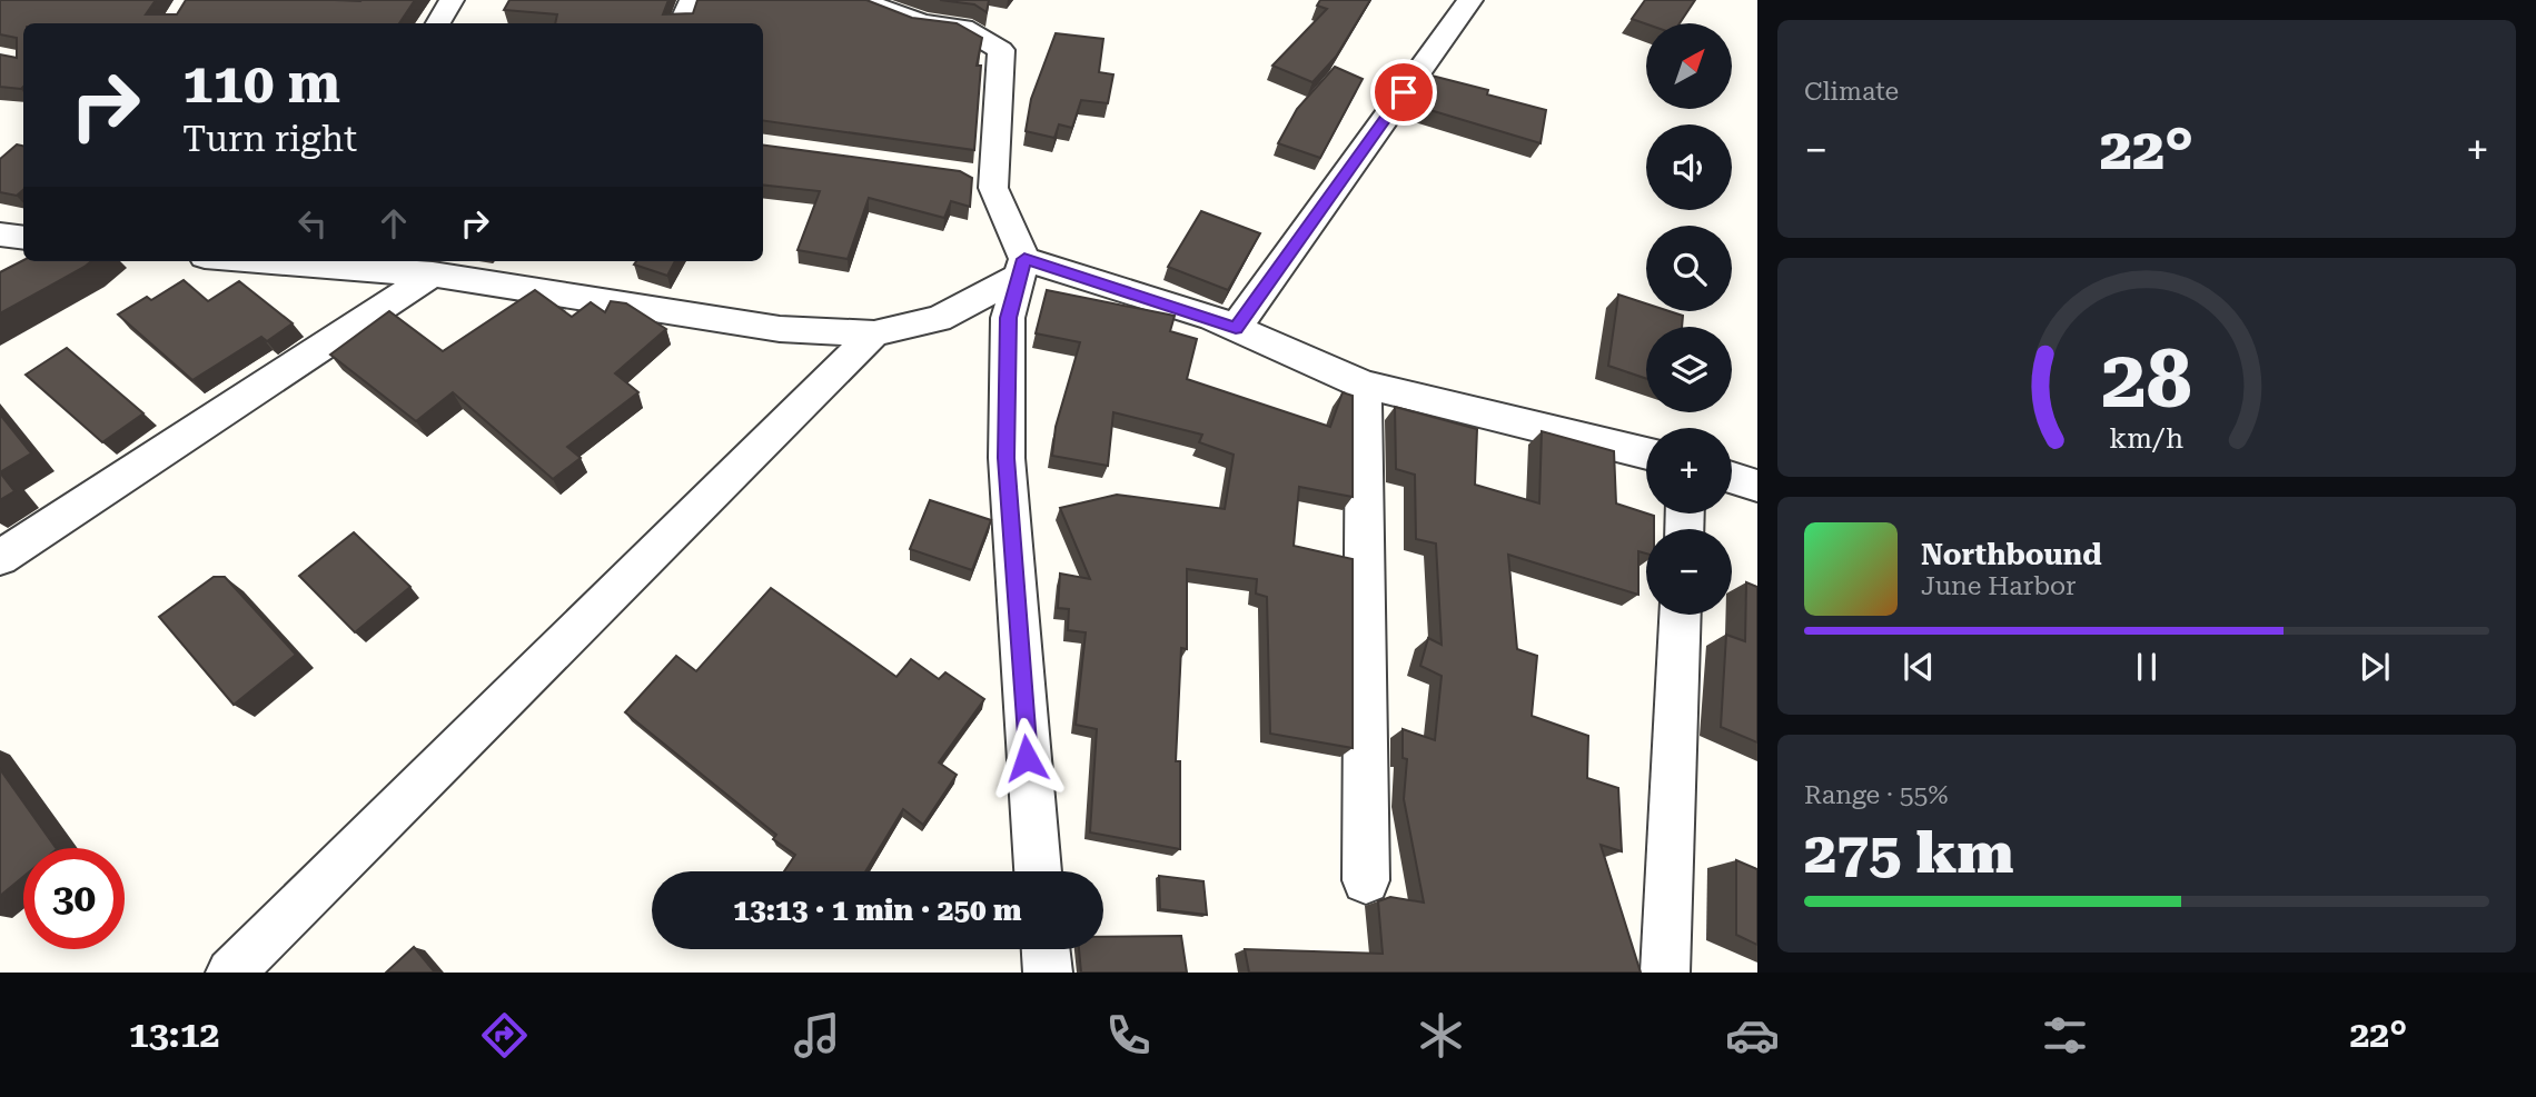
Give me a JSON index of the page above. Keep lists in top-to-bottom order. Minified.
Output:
{"north":"top right","page":{"tile":["Climate",["Range · 55%","275 km"]],"map_buttons":["+","−"],"turn":["110 m","Turn right"],"heat":["−","22°","+"],"song":["Northbound","June Harbor"],"limit":"30","trip":"13:13 · 1 min · 250 m","tabs":["13:12","22°"],"gauge":["28","km/h"]}}
